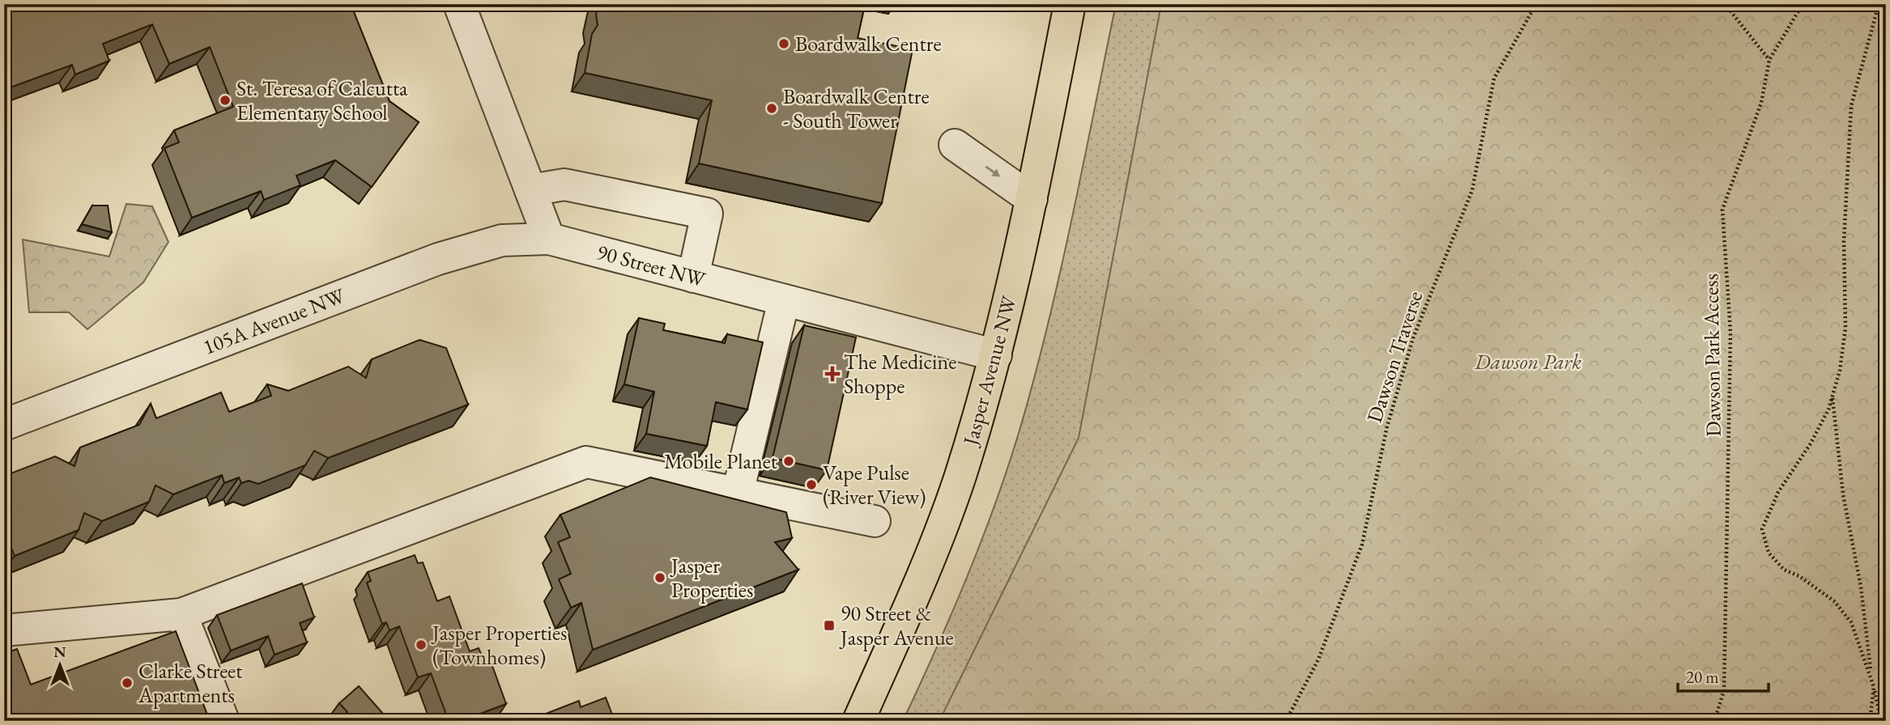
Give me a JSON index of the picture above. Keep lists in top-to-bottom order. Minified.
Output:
{"streets":{"main road":["Jasper Avenue NW"],"street":["90 Street NW","105A Avenue NW"],"path":["Dawson Park Access","Dawson Traverse"]},"crossings":[["90 Street NW","105A Avenue NW"],["90 Street NW","Jasper Avenue NW"]],"parks":["Dawson Park"],"places":{"other":["Boardwalk Centre","St. Teresa of Calcutta Elementary School","Boardwalk Centre - South Tower","Mobile Planet","Vape Pulse (River View)","Jasper Properties","Jasper Properties (Townhomes)","Clarke Street Apartments"],"health":["The Medicine Shoppe"],"transit":["90 Street & Jasper Avenue"]},"scale_bar":"20 m","north":"top"}
